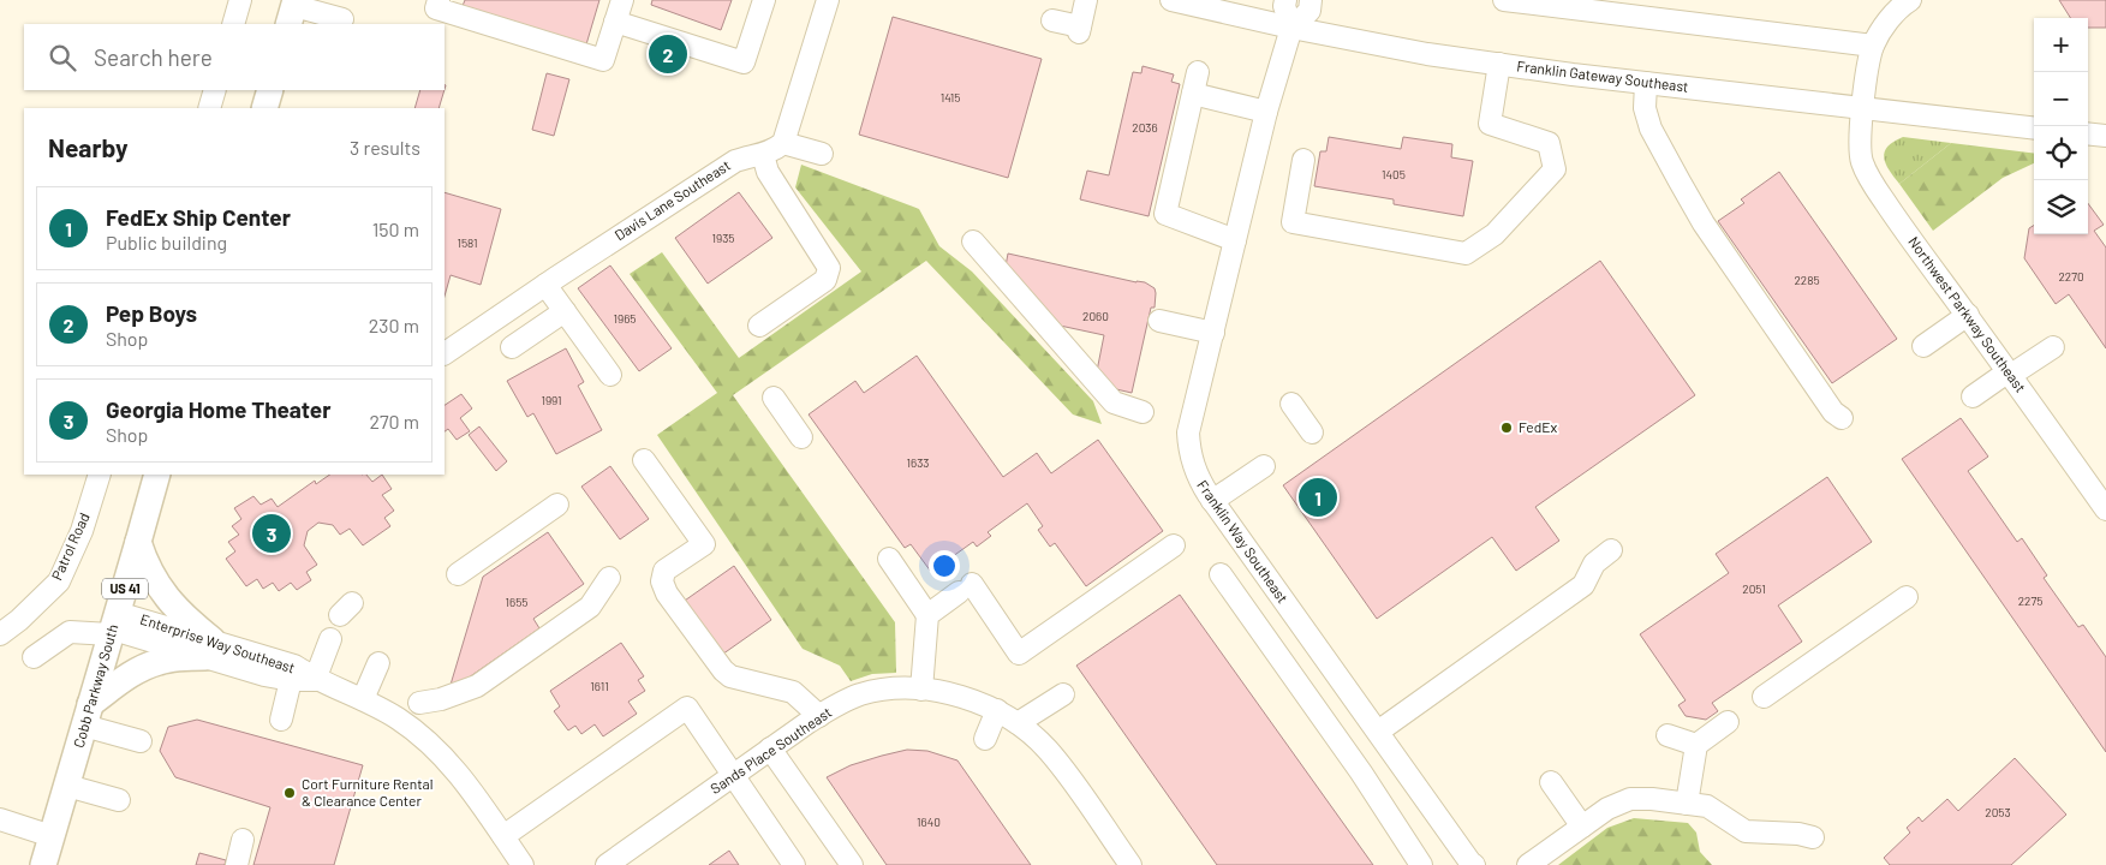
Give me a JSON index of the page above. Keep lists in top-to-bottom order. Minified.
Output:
{"streets":{"main road":["US 41","Cobb Parkway South"],"street":["Franklin Gateway Southeast","Davis Lane Southeast","Northwest Parkway Southeast","Franklin Way Southeast","Patrol Road","Enterprise Way Southeast","Sands Place Southeast"]},"crossings":[["Franklin Gateway Southeast","Northwest Parkway Southeast"],["Franklin Gateway Southeast","Franklin Way Southeast"],["Enterprise Way Southeast","Cobb Parkway South"]],"places":["FedEx","Cort Furniture Rental & Clearance Center"],"house_numbers":["1415","2036","1405","1935","1581","2270","2285","2060","1965","1991","1633","2051","2275","1655","1611","2053","1640"],"page":{"map_buttons":["+","−"],"search":"Search here","pins":["2","1","3"],"heading":["Nearby","3 results"],"list":[{"mark":"1","name":"FedEx Ship Center","note":"Public building","value":"150 m"},{"mark":"2","name":"Pep Boys","note":"Shop","value":"230 m"},{"mark":"3","name":"Georgia Home Theater","note":"Shop","value":"270 m"}]}}
